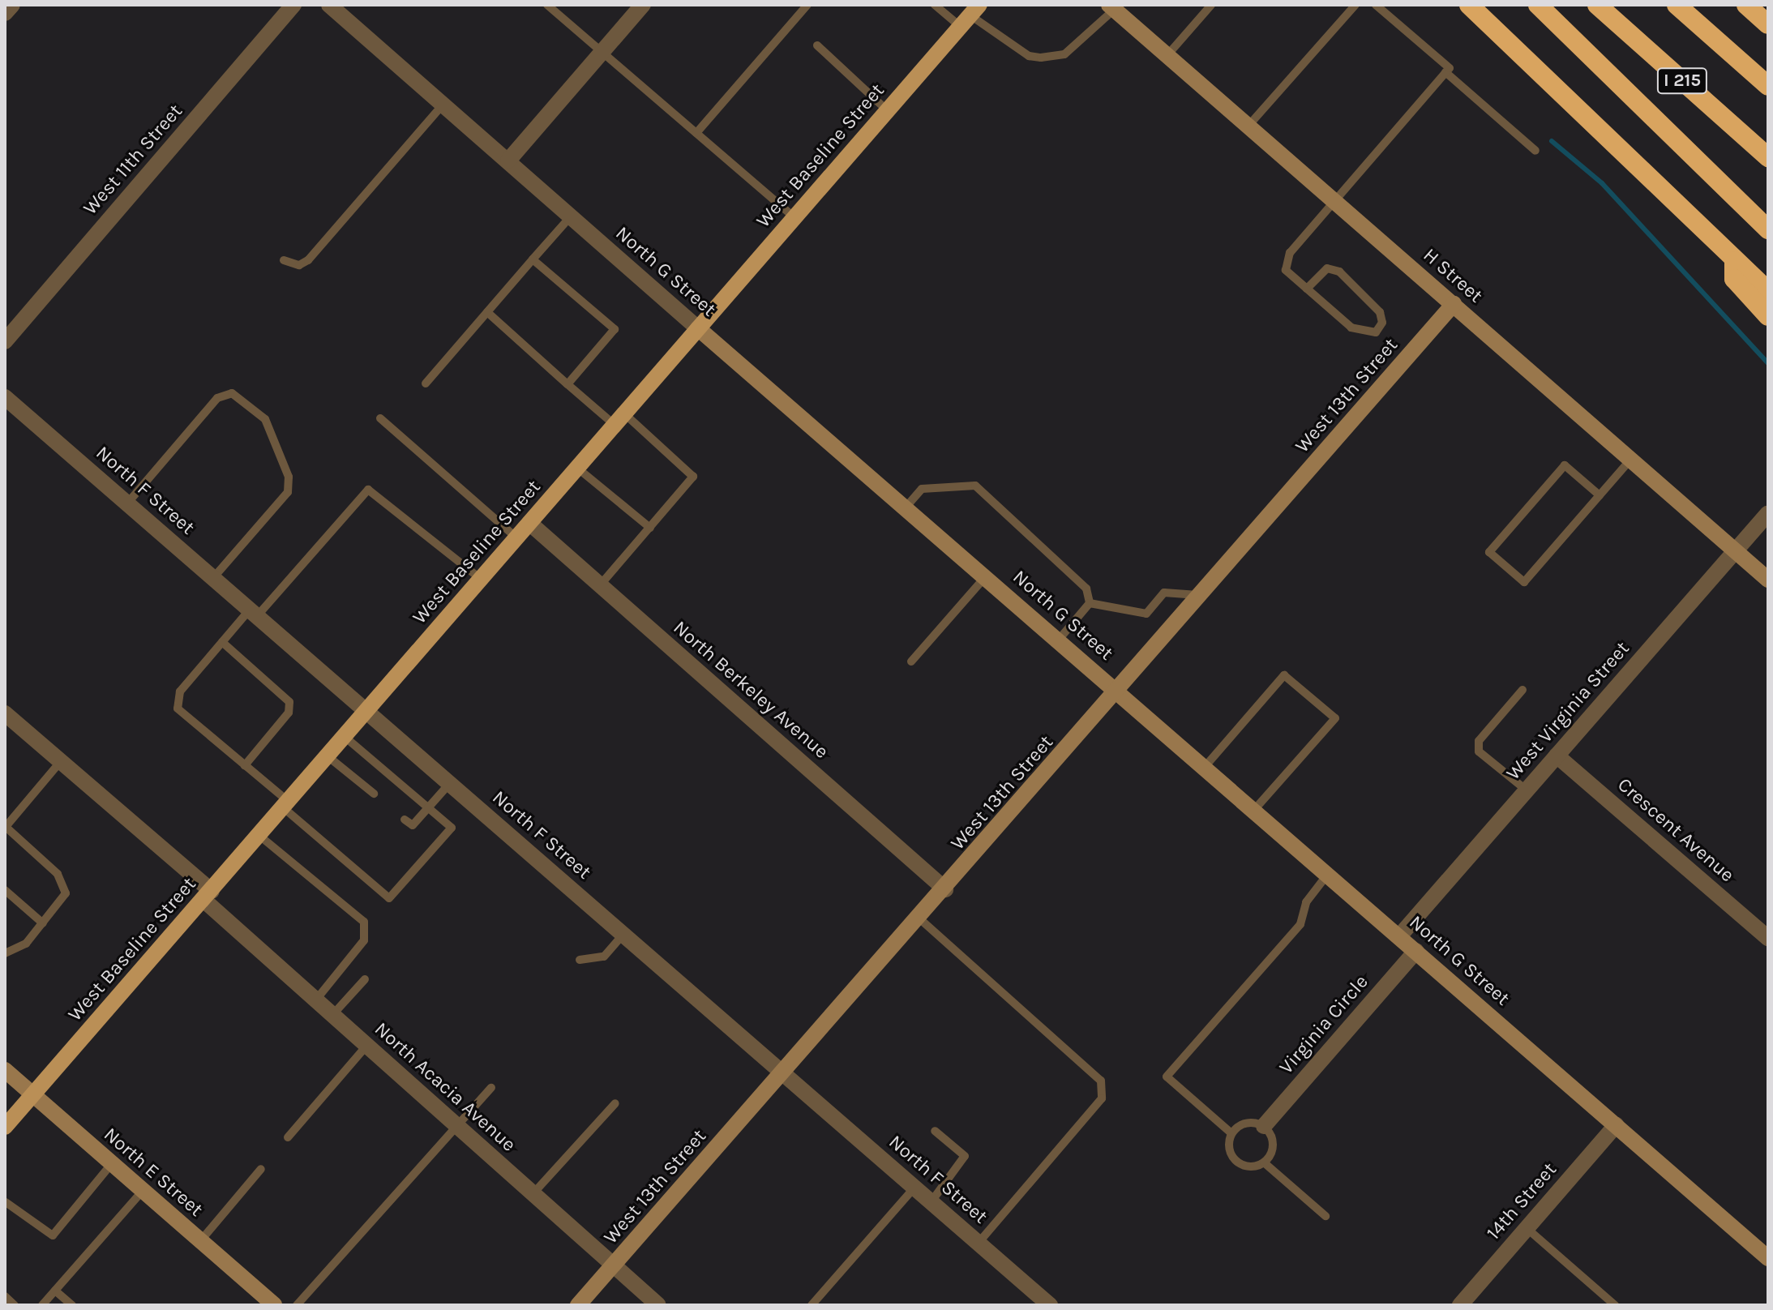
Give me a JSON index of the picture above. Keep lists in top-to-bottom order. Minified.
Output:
{"streets":{"highway":["I 215"],"main road":["West Baseline Street"],"street":["West 11th Street","North G Street","H Street","West 13th Street","North F Street","North Berkeley Avenue","West Virginia Street","Crescent Avenue","Virginia Circle","North Acacia Avenue","North E Street","14th Street"]},"crossings":[["West Baseline Street","North G Street"],["West Baseline Street","North F Street"],["West Baseline Street","North Berkeley Avenue"],["West Baseline Street","North Acacia Avenue"],["West Baseline Street","North E Street"],["North G Street","West 13th Street"],["North G Street","West Virginia Street"],["North G Street","Virginia Circle"],["North G Street","14th Street"],["H Street","West 13th Street"],["H Street","West Virginia Street"],["West 13th Street","North F Street"],["West 13th Street","North Berkeley Avenue"],["West 13th Street","North Acacia Avenue"],["West Virginia Street","Crescent Avenue"]]}
